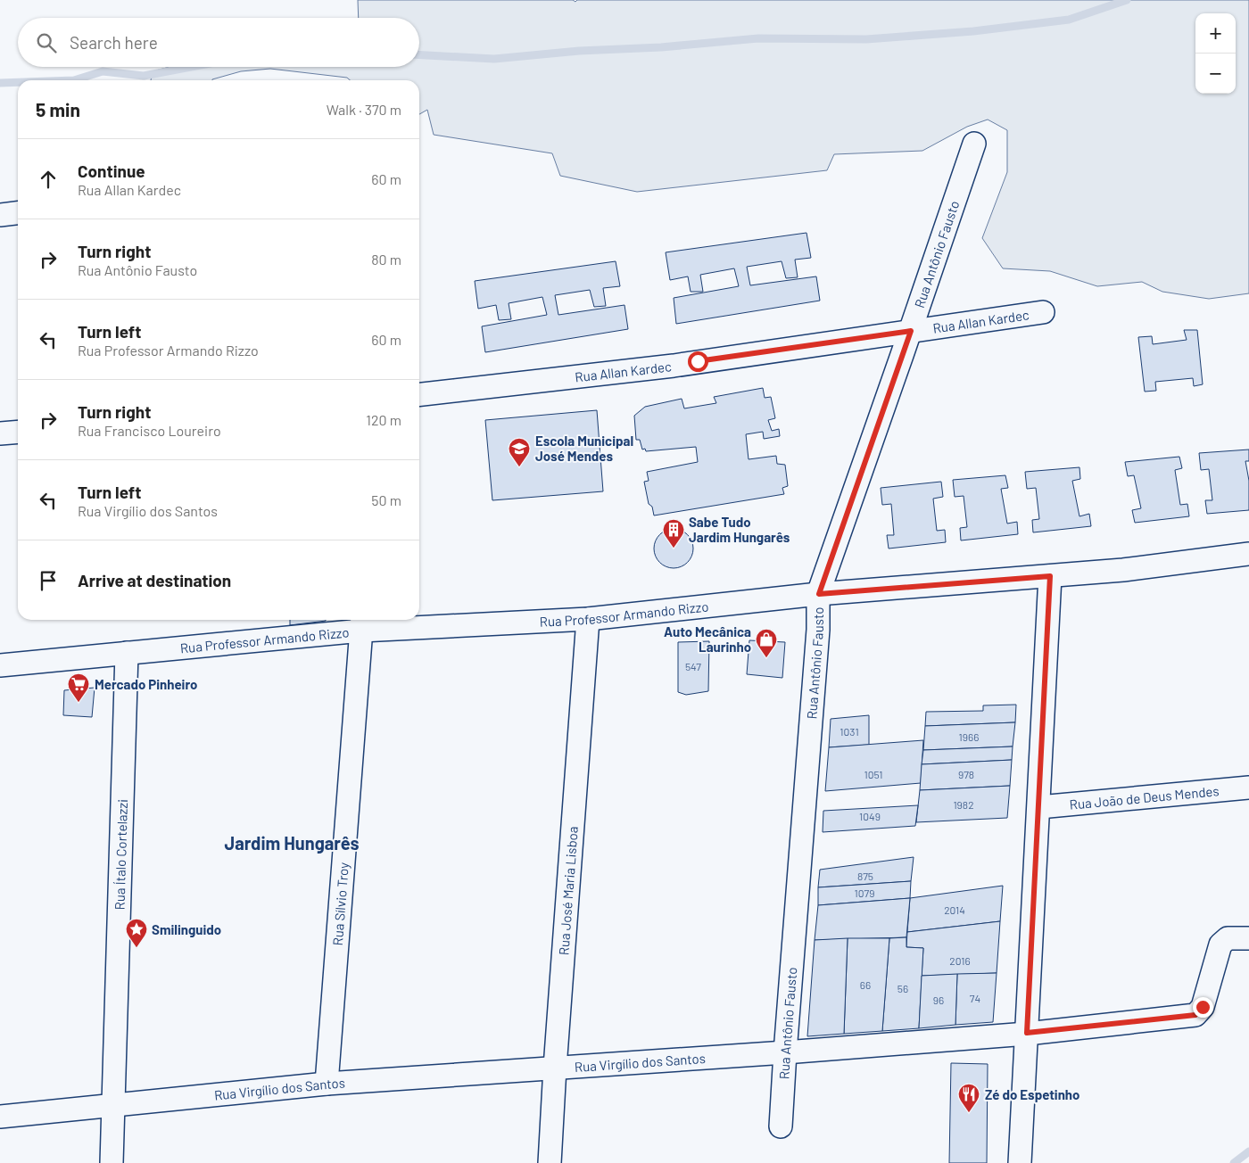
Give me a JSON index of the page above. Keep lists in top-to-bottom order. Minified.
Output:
{"streets":{"street":["Rua Antônio Fausto","Rua Allan Kardec","Rua Professor Armando Rizzo","Rua João de Deus Mendes","Rua Ítalo Cortelazzi","Rua José Maria Lisboa","Rua Sílvio Troy","Rua Virgílio dos Santos"]},"crossings":[["Rua Antônio Fausto","Rua Allan Kardec"],["Rua Antônio Fausto","Rua Professor Armando Rizzo"],["Rua Antônio Fausto","Rua Virgílio dos Santos"],["Rua Professor Armando Rizzo","Rua Ítalo Cortelazzi"],["Rua Professor Armando Rizzo","Rua José Maria Lisboa"],["Rua Professor Armando Rizzo","Rua Sílvio Troy"],["Rua Ítalo Cortelazzi","Rua Virgílio dos Santos"],["Rua José Maria Lisboa","Rua Virgílio dos Santos"],["Rua Sílvio Troy","Rua Virgílio dos Santos"]],"districts":["Jardim Hungarês"],"places":{"school or university":["Escola Municipal José Mendes"],"building":["Sabe Tudo Jardim Hungarês"],"shop":["Auto Mecânica Laurinho"],"supermarket":["Mercado Pinheiro"],"place":["Smilinguido"],"restaurant":["Zé do Espetinho"]},"house_numbers":["547","1031","1966","1051","978","1982","1049","875","1079","2014","2016","66","56","74","96"],"page":{"map_buttons":["+","−"],"search":"Search here","heading":["5 min","Walk · 370 m"],"list":[["Continue","Rua Allan Kardec","60 m"],["Turn right","Rua Antônio Fausto","80 m"],["Turn left","Rua Professor Armando Rizzo","60 m"],["Turn right","Rua Francisco Loureiro","120 m"],["Turn left","Rua Virgílio dos Santos","50 m"],"Arrive at destination"]}}
